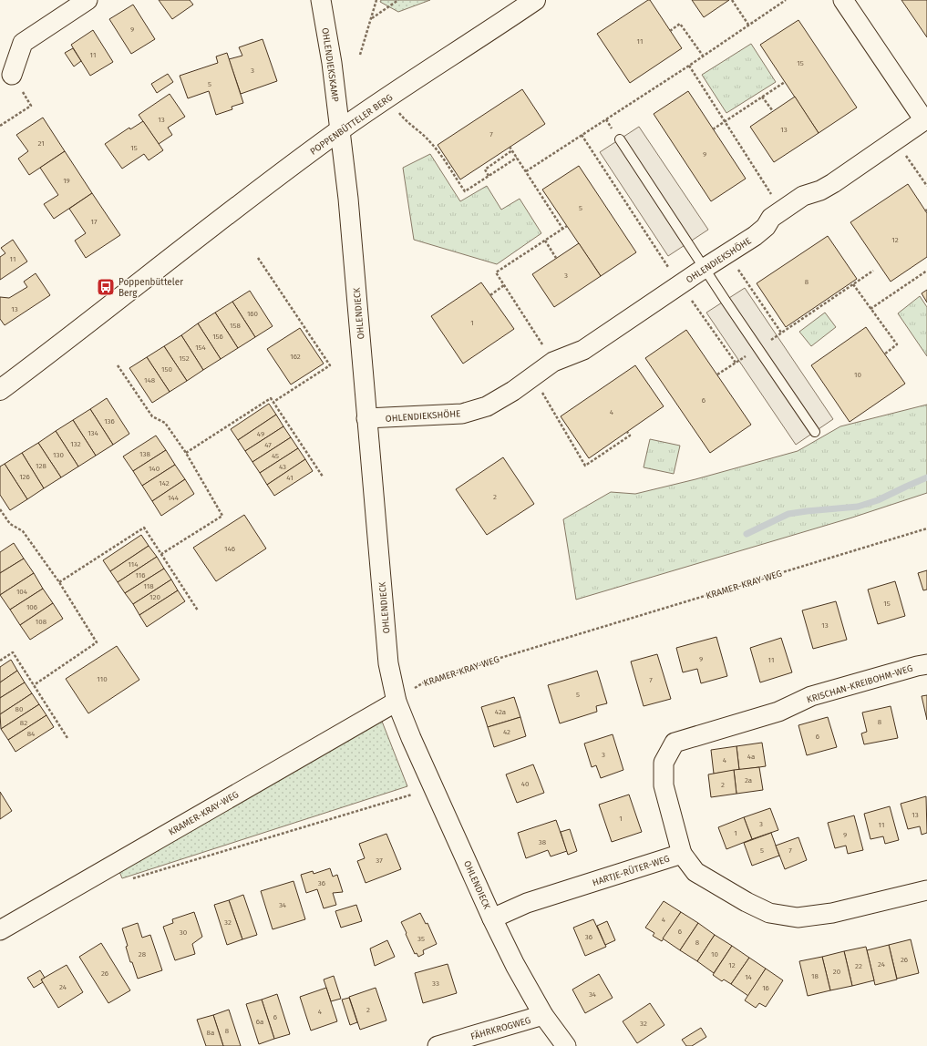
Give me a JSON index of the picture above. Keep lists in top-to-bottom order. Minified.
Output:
{"streets":{"main road":["POPPENBÜTTELER BERG"],"street":["OHLENDIEKSKAMP","OHLENDIEKSHÖHE","OHLENDIECK","KRAMER-KRAY-WEG","KRISCHAN-KREIBOHM-WEG","HARTJE-RÜTER-WEG","FÄHRKROGWEG"]},"crossings":[["OHLENDIEKSKAMP","POPPENBÜTTELER BERG"],["OHLENDIEKSKAMP","OHLENDIECK"],["POPPENBÜTTELER BERG","OHLENDIECK"],["OHLENDIEKSHÖHE","OHLENDIECK"],["OHLENDIECK","KRAMER-KRAY-WEG"],["OHLENDIECK","HARTJE-RÜTER-WEG"],["OHLENDIECK","FÄHRKROGWEG"],["KRISCHAN-KREIBOHM-WEG","HARTJE-RÜTER-WEG"]],"places":{"bus stop":["Poppenbütteler Berg"]},"house_numbers":["9","11","11","15","3","5","13","13","7","21","15","9","19","5","17","12","11","3","8","13","160","1","158","156","154","162","152","150","10","148","6","4","136","134","49","132","47","138","130","45","128","43","140","126","41","142","2","144","146","114","116","118","104","120","15","106","108","13","9","11","110","7","5","80","42a","8","82","42","84","6","3","4a","4","2a","40","2","13","1","3","11","1","9","38","5","7","37","36","34","4","32","6","30","36","35","8","28","10","26","24","12","22","20","26","18","14","33","24","16","34","2","4","6","6a","32","8","8a"]}
